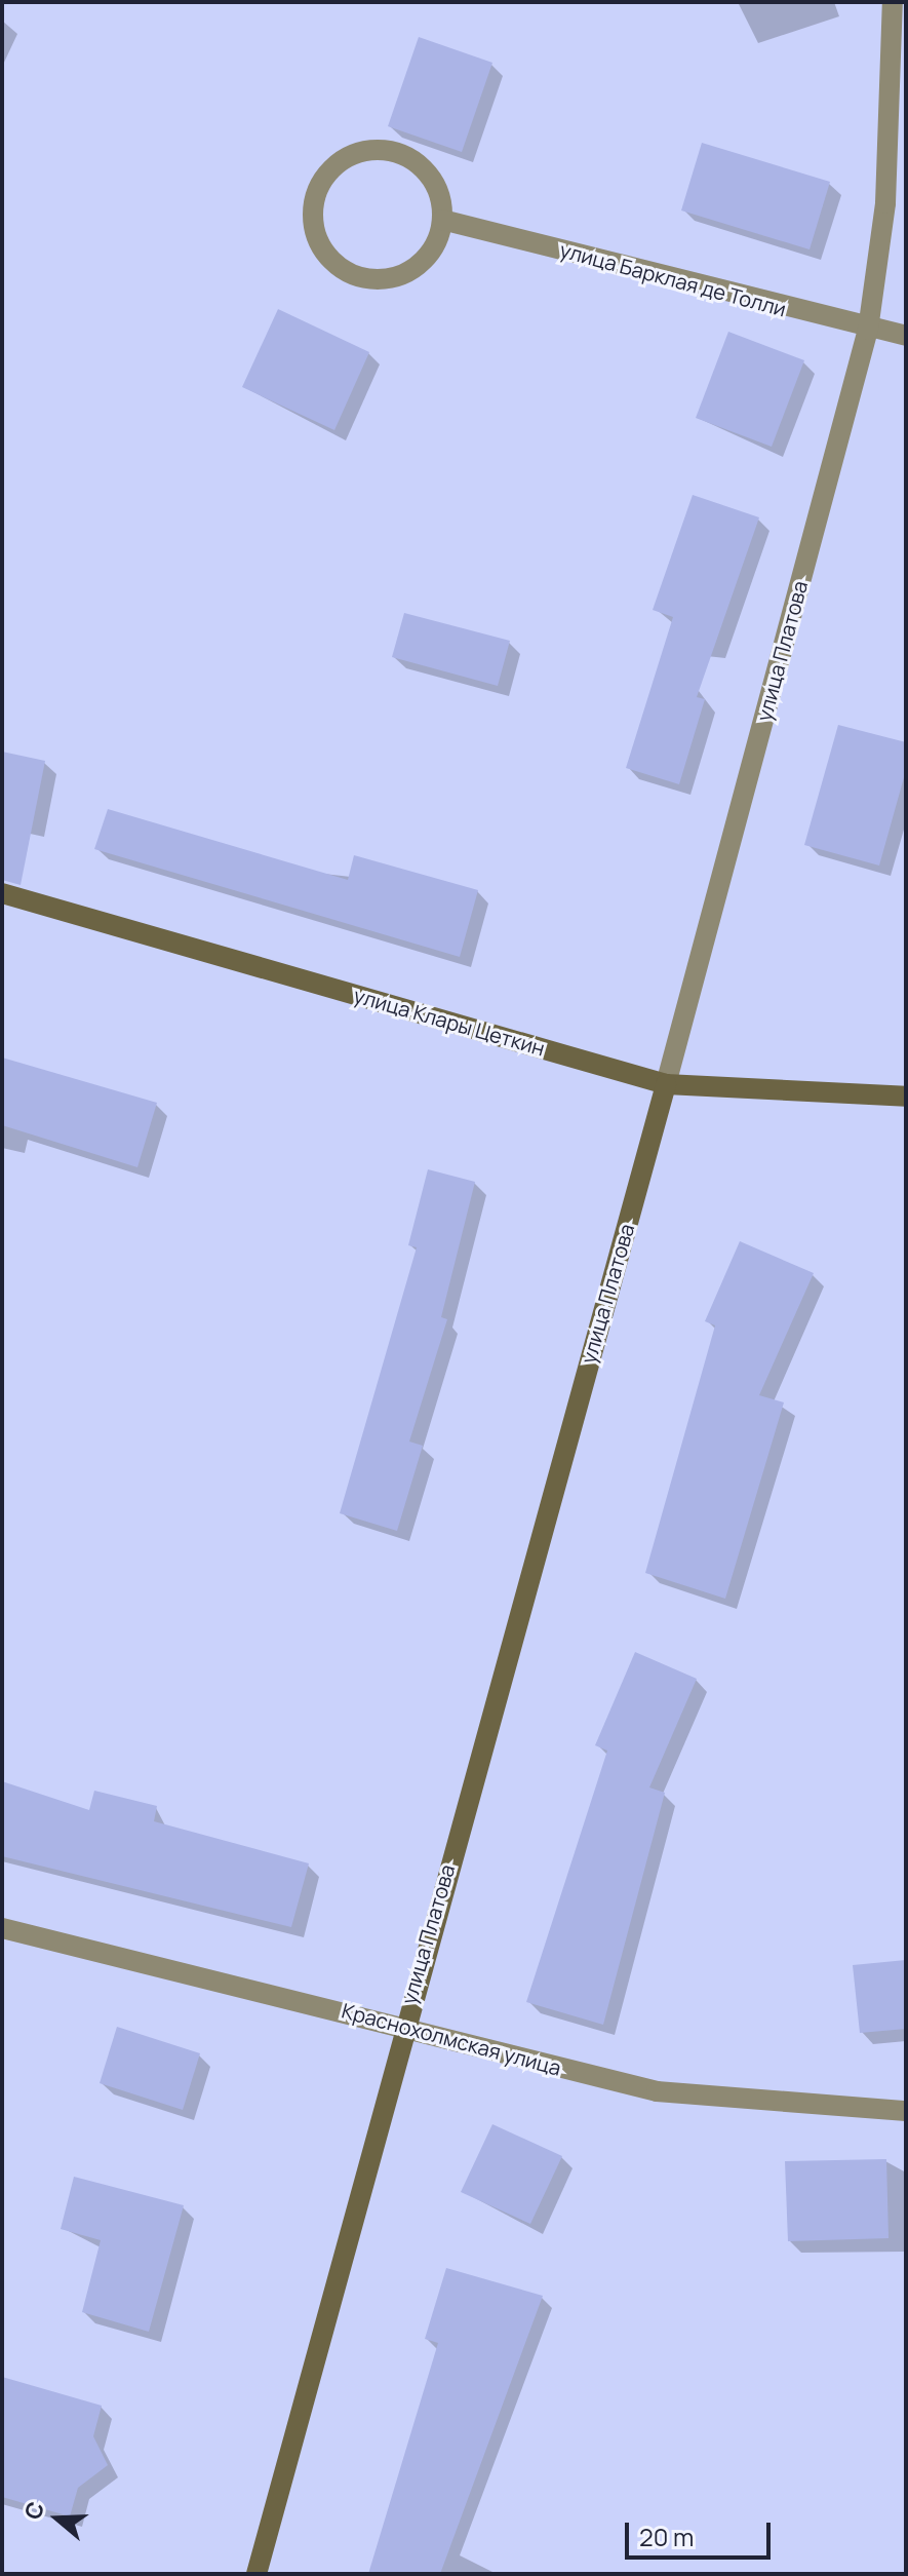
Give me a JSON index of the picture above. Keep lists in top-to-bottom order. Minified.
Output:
{"streets":{"street":["улица Барклая де Толли","улица Платова","улица Клары Цеткин","Краснохолмская улица"]},"crossings":[["улица Барклая де Толли","улица Платова"],["улица Платова","улица Клары Цеткин"],["улица Платова","Краснохолмская улица"]],"scale_bar":"20 m","north":"left"}
